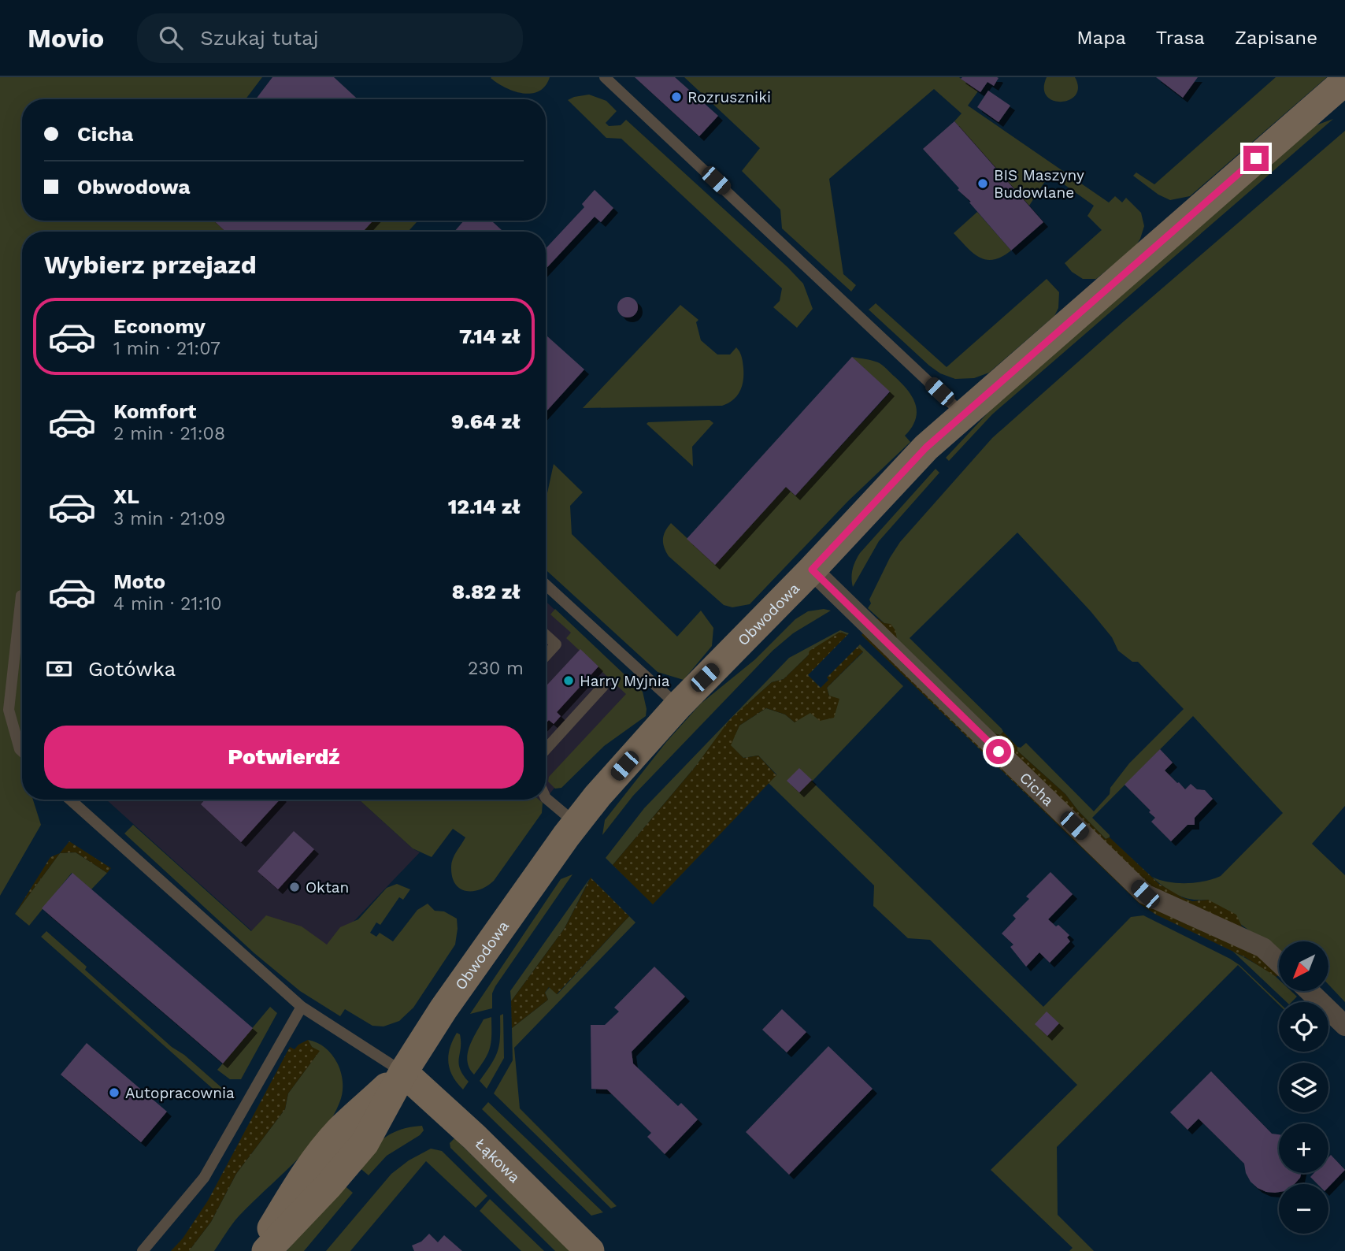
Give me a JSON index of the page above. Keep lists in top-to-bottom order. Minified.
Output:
{"streets":{"main road":["Obwodowa","Łąkowa"],"street":["Cicha"]},"crossings":[["Obwodowa","Cicha"],["Obwodowa","Łąkowa"]],"places":["Rozruszniki","BIS Maszyny Budowlane","Harry Myjnia","Oktan","Autopracownia"],"north":"bottom left","page":{"header":"Movio","search":"Szukaj tutaj","nav":["Mapa","Trasa","Zapisane"],"banner":["Cicha","Obwodowa"],"heading":"Wybierz przejazd","list":[{"name":"Economy","note":"1 min · 21:07","value":"7.14 zł"},{"name":"Komfort","note":"2 min · 21:08","value":"9.64 zł"},{"name":"XL","note":"3 min · 21:09","value":"12.14 zł"},{"name":"Moto","note":"4 min · 21:10","value":"8.82 zł"}],"pay":["Gotówka","230 m"],"buttons":"Potwierdź","map_buttons":["+","−"]}}
